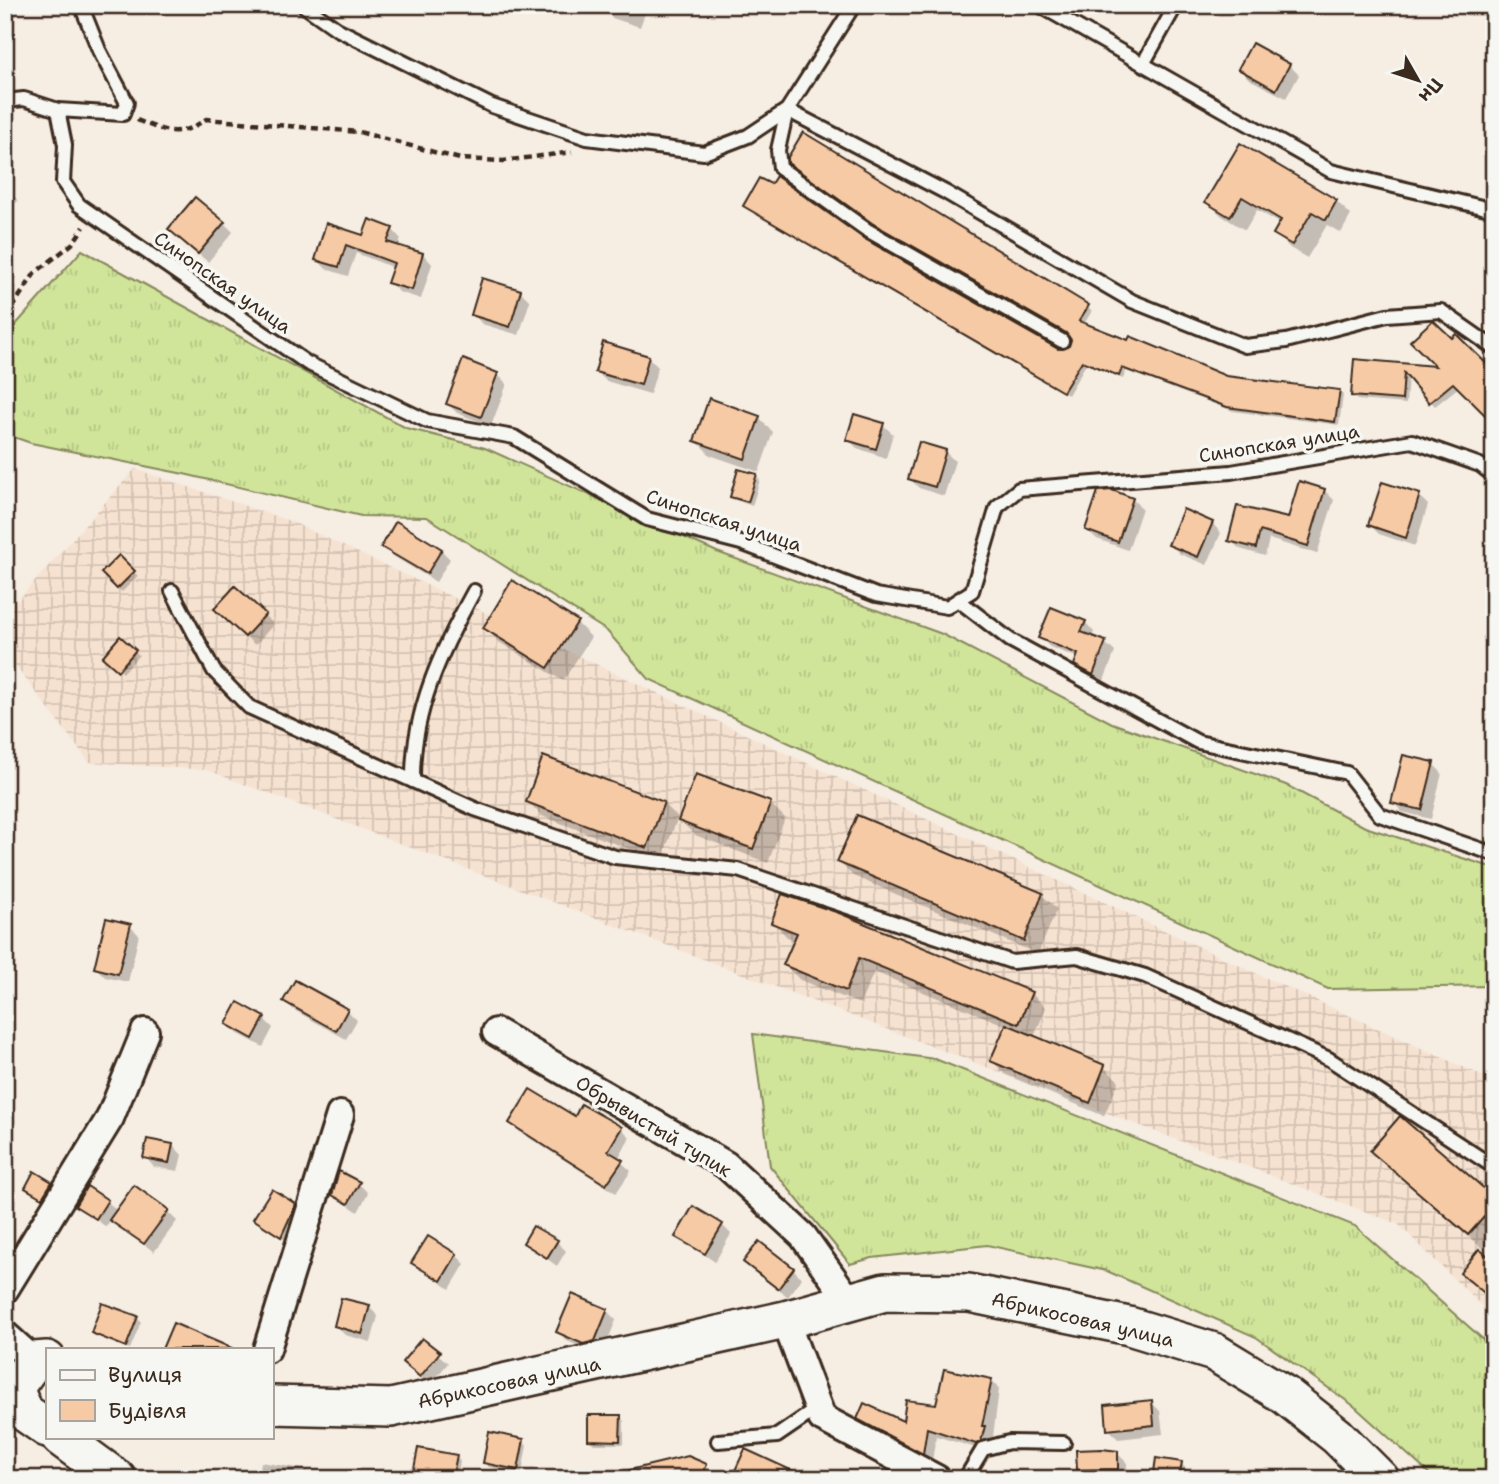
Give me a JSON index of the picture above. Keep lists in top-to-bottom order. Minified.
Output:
{"streets":{"main road":["Абрикосовая улица"],"street":["Обрывистый тупик"],"lane":["Синопская улица"]},"crossings":[["Обрывистый тупик","Абрикосовая улица"]],"legend":["Вулиця","Будівля"],"north":"bottom right"}
